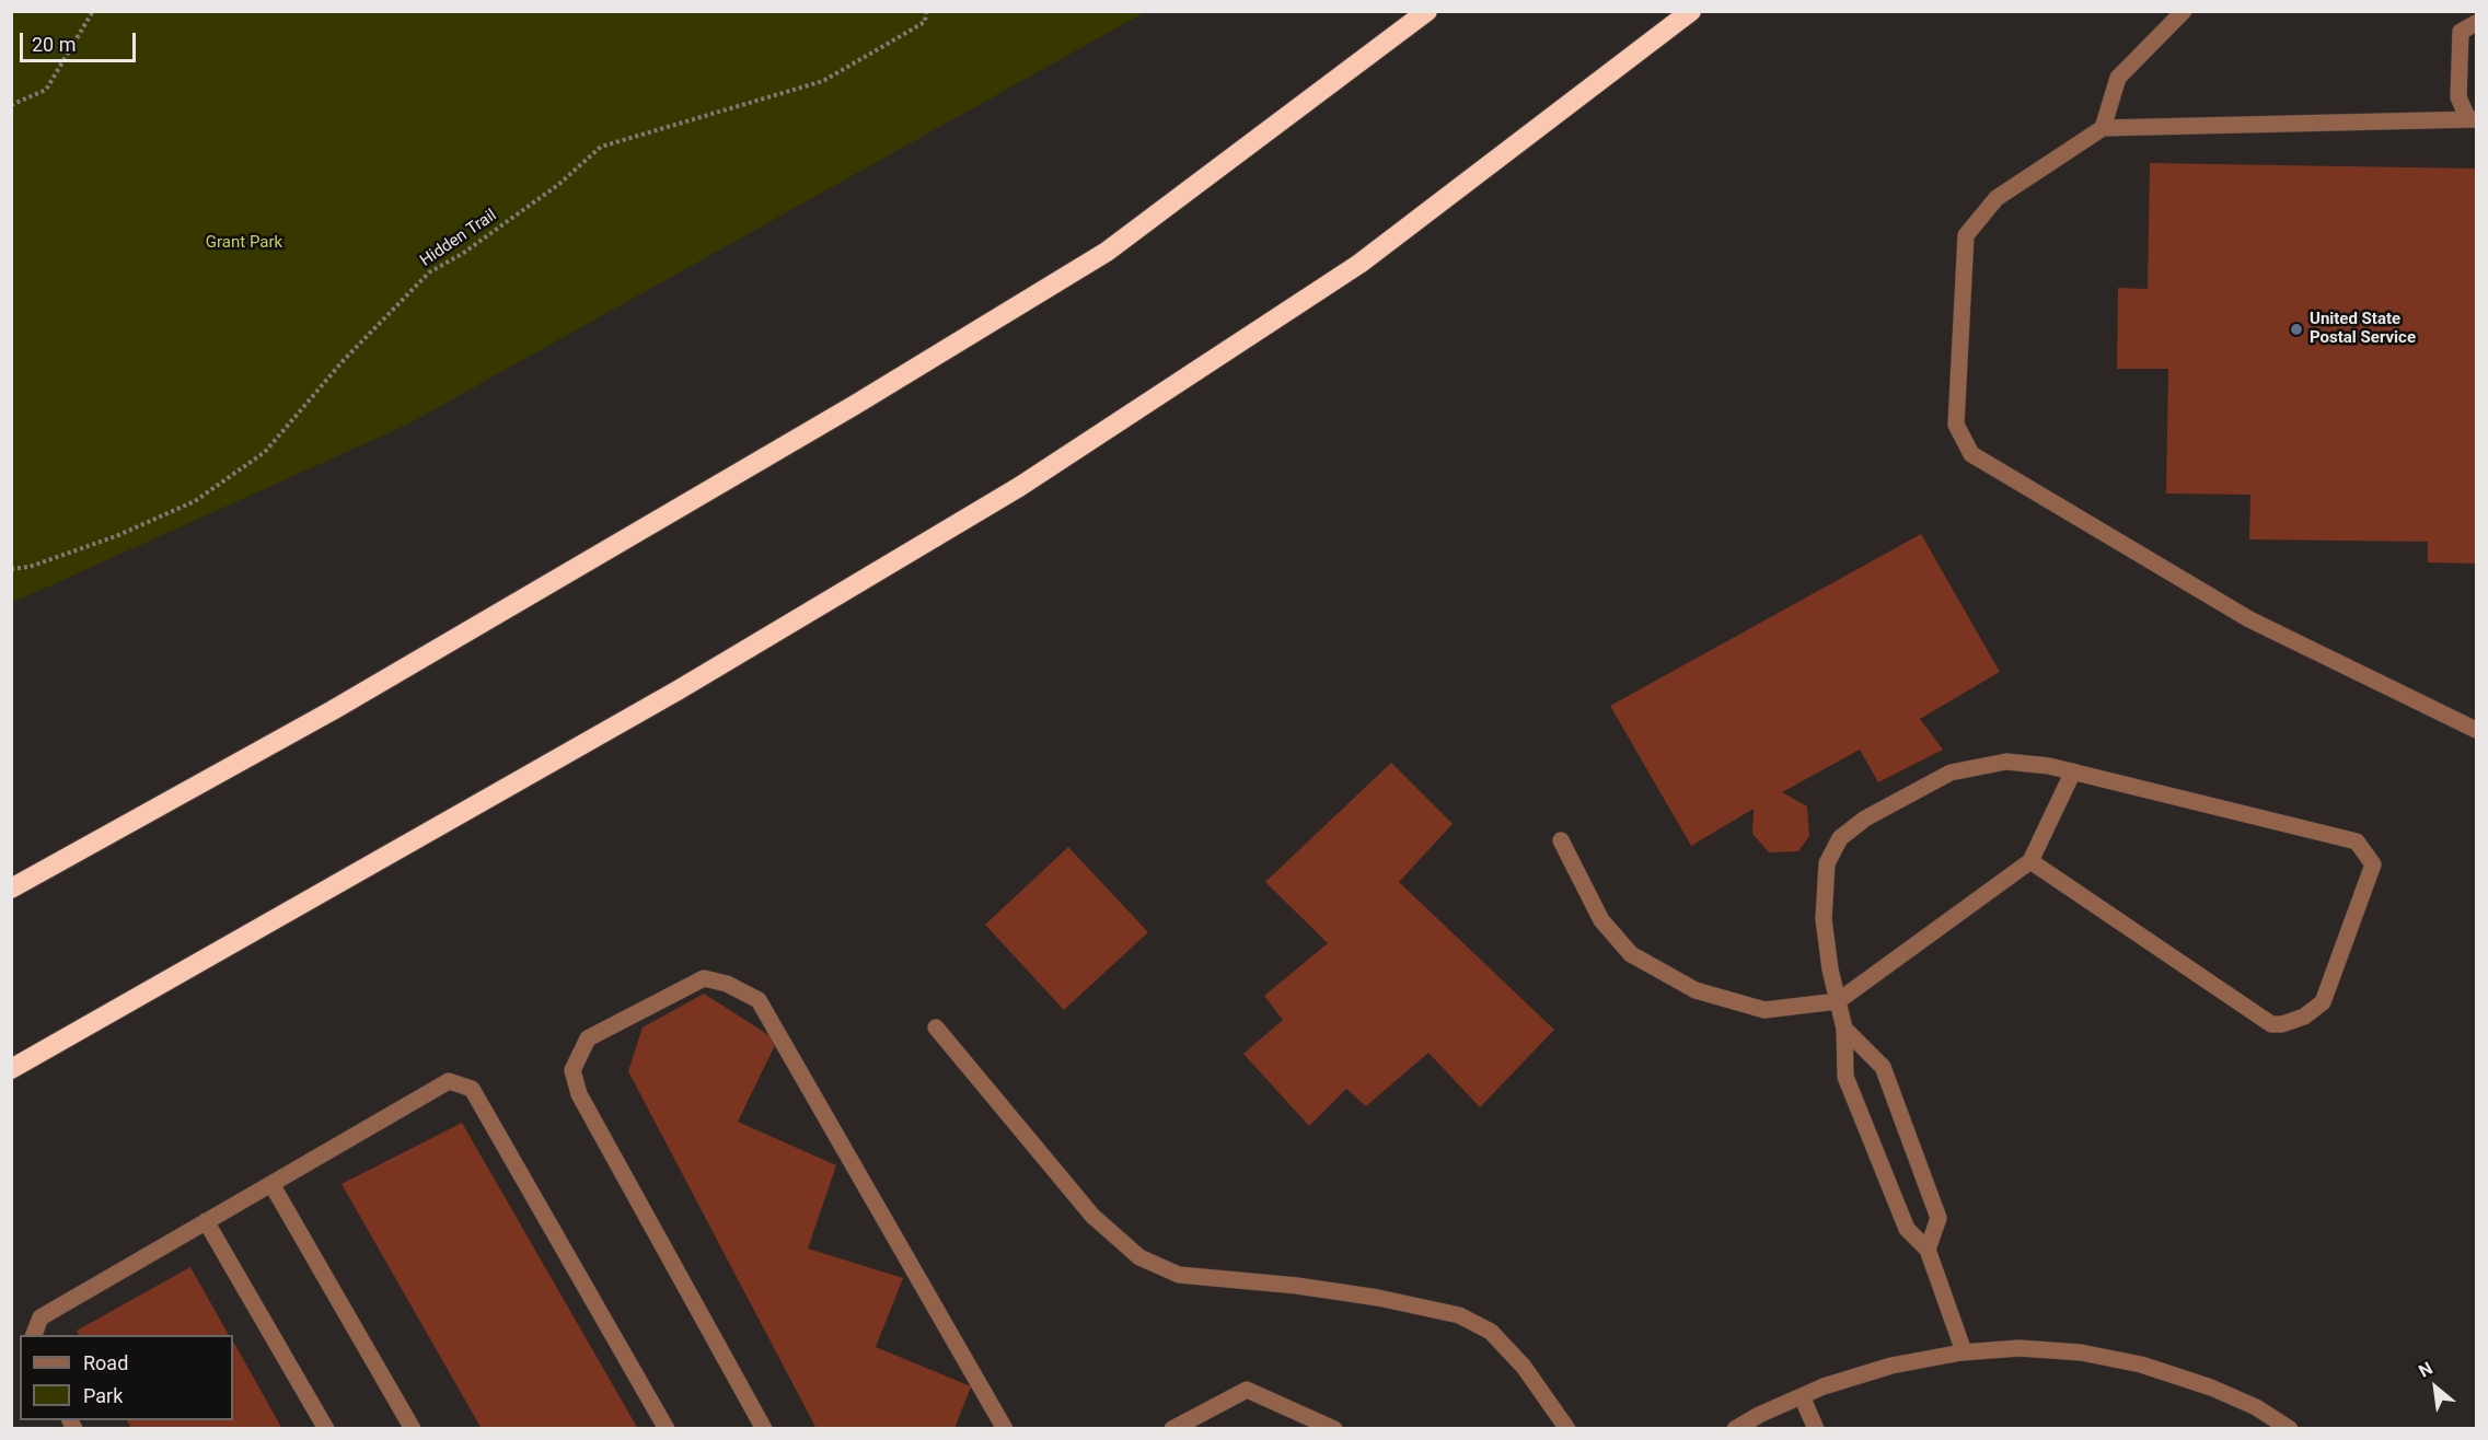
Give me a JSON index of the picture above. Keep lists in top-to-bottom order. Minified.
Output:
{"streets":{"path":["Hidden Trail"]},"parks":["Grant Park"],"places":["United State Postal Service"],"legend":["Road","Park"],"scale_bar":"20 m","north":"top left"}
